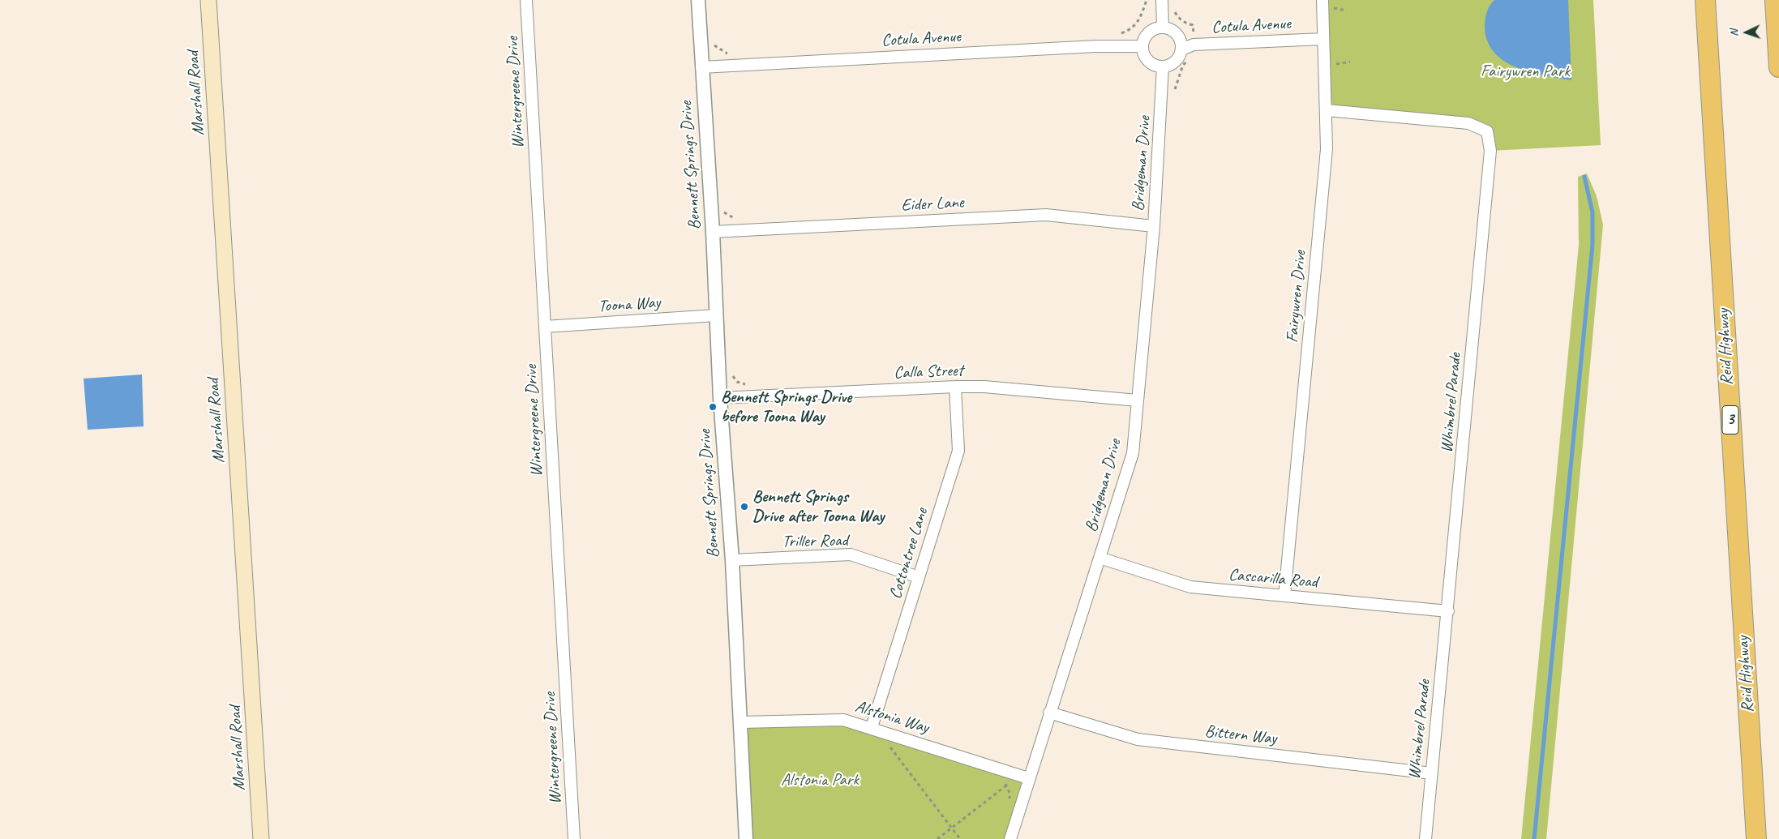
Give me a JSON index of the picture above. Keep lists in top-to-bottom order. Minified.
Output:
{"streets":{"highway":["Reid Highway","3"],"main road":["Marshall Road"],"street":["Cotula Avenue","Wintergreene Drive","Bridgeman Drive","Bennett Springs Drive","Eider Lane","Fairywren Drive","Toona Way","Calla Street","Whimbrel Parade","Triller Road","Cottontree Lane","Cascarilla Road","Alstonia Way","Bittern Way"]},"crossings":[["Cotula Avenue","Bridgeman Drive"],["Cotula Avenue","Bennett Springs Drive"],["Cotula Avenue","Fairywren Drive"],["Wintergreene Drive","Toona Way"],["Bridgeman Drive","Eider Lane"],["Bridgeman Drive","Calla Street"],["Bridgeman Drive","Cascarilla Road"],["Bridgeman Drive","Alstonia Way"],["Bridgeman Drive","Bittern Way"],["Bennett Springs Drive","Eider Lane"],["Bennett Springs Drive","Toona Way"],["Bennett Springs Drive","Calla Street"],["Bennett Springs Drive","Triller Road"],["Bennett Springs Drive","Alstonia Way"],["Fairywren Drive","Whimbrel Parade"],["Fairywren Drive","Cascarilla Road"],["Calla Street","Cottontree Lane"],["Whimbrel Parade","Cascarilla Road"],["Whimbrel Parade","Bittern Way"],["Triller Road","Cottontree Lane"],["Cottontree Lane","Alstonia Way"]],"parks":["Fairywren Park","Alstonia Park"],"places":["Bennett Springs Drive before Toona Way","Bennett Springs Drive after Toona Way"],"north":"left"}
